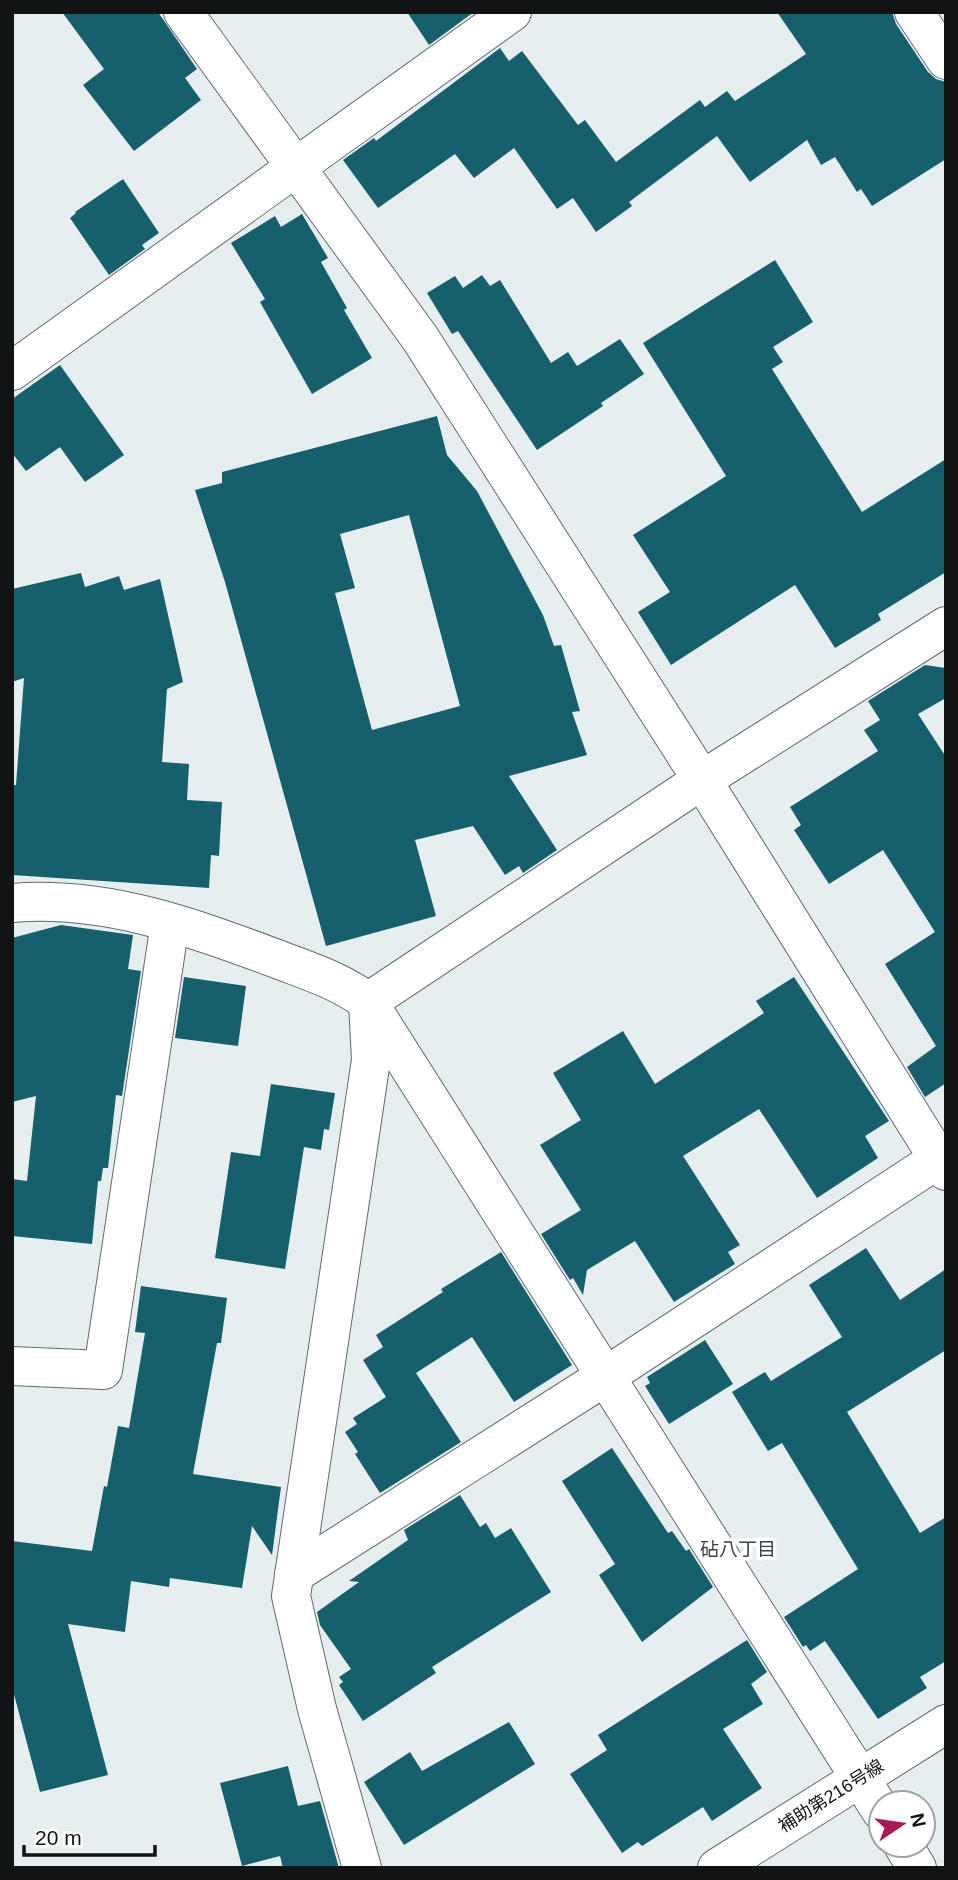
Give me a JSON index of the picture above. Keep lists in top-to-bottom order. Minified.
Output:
{"streets":{"street":["補助第216号線"]},"districts":["砧八丁目"],"scale_bar":"20 m","north":"right"}
